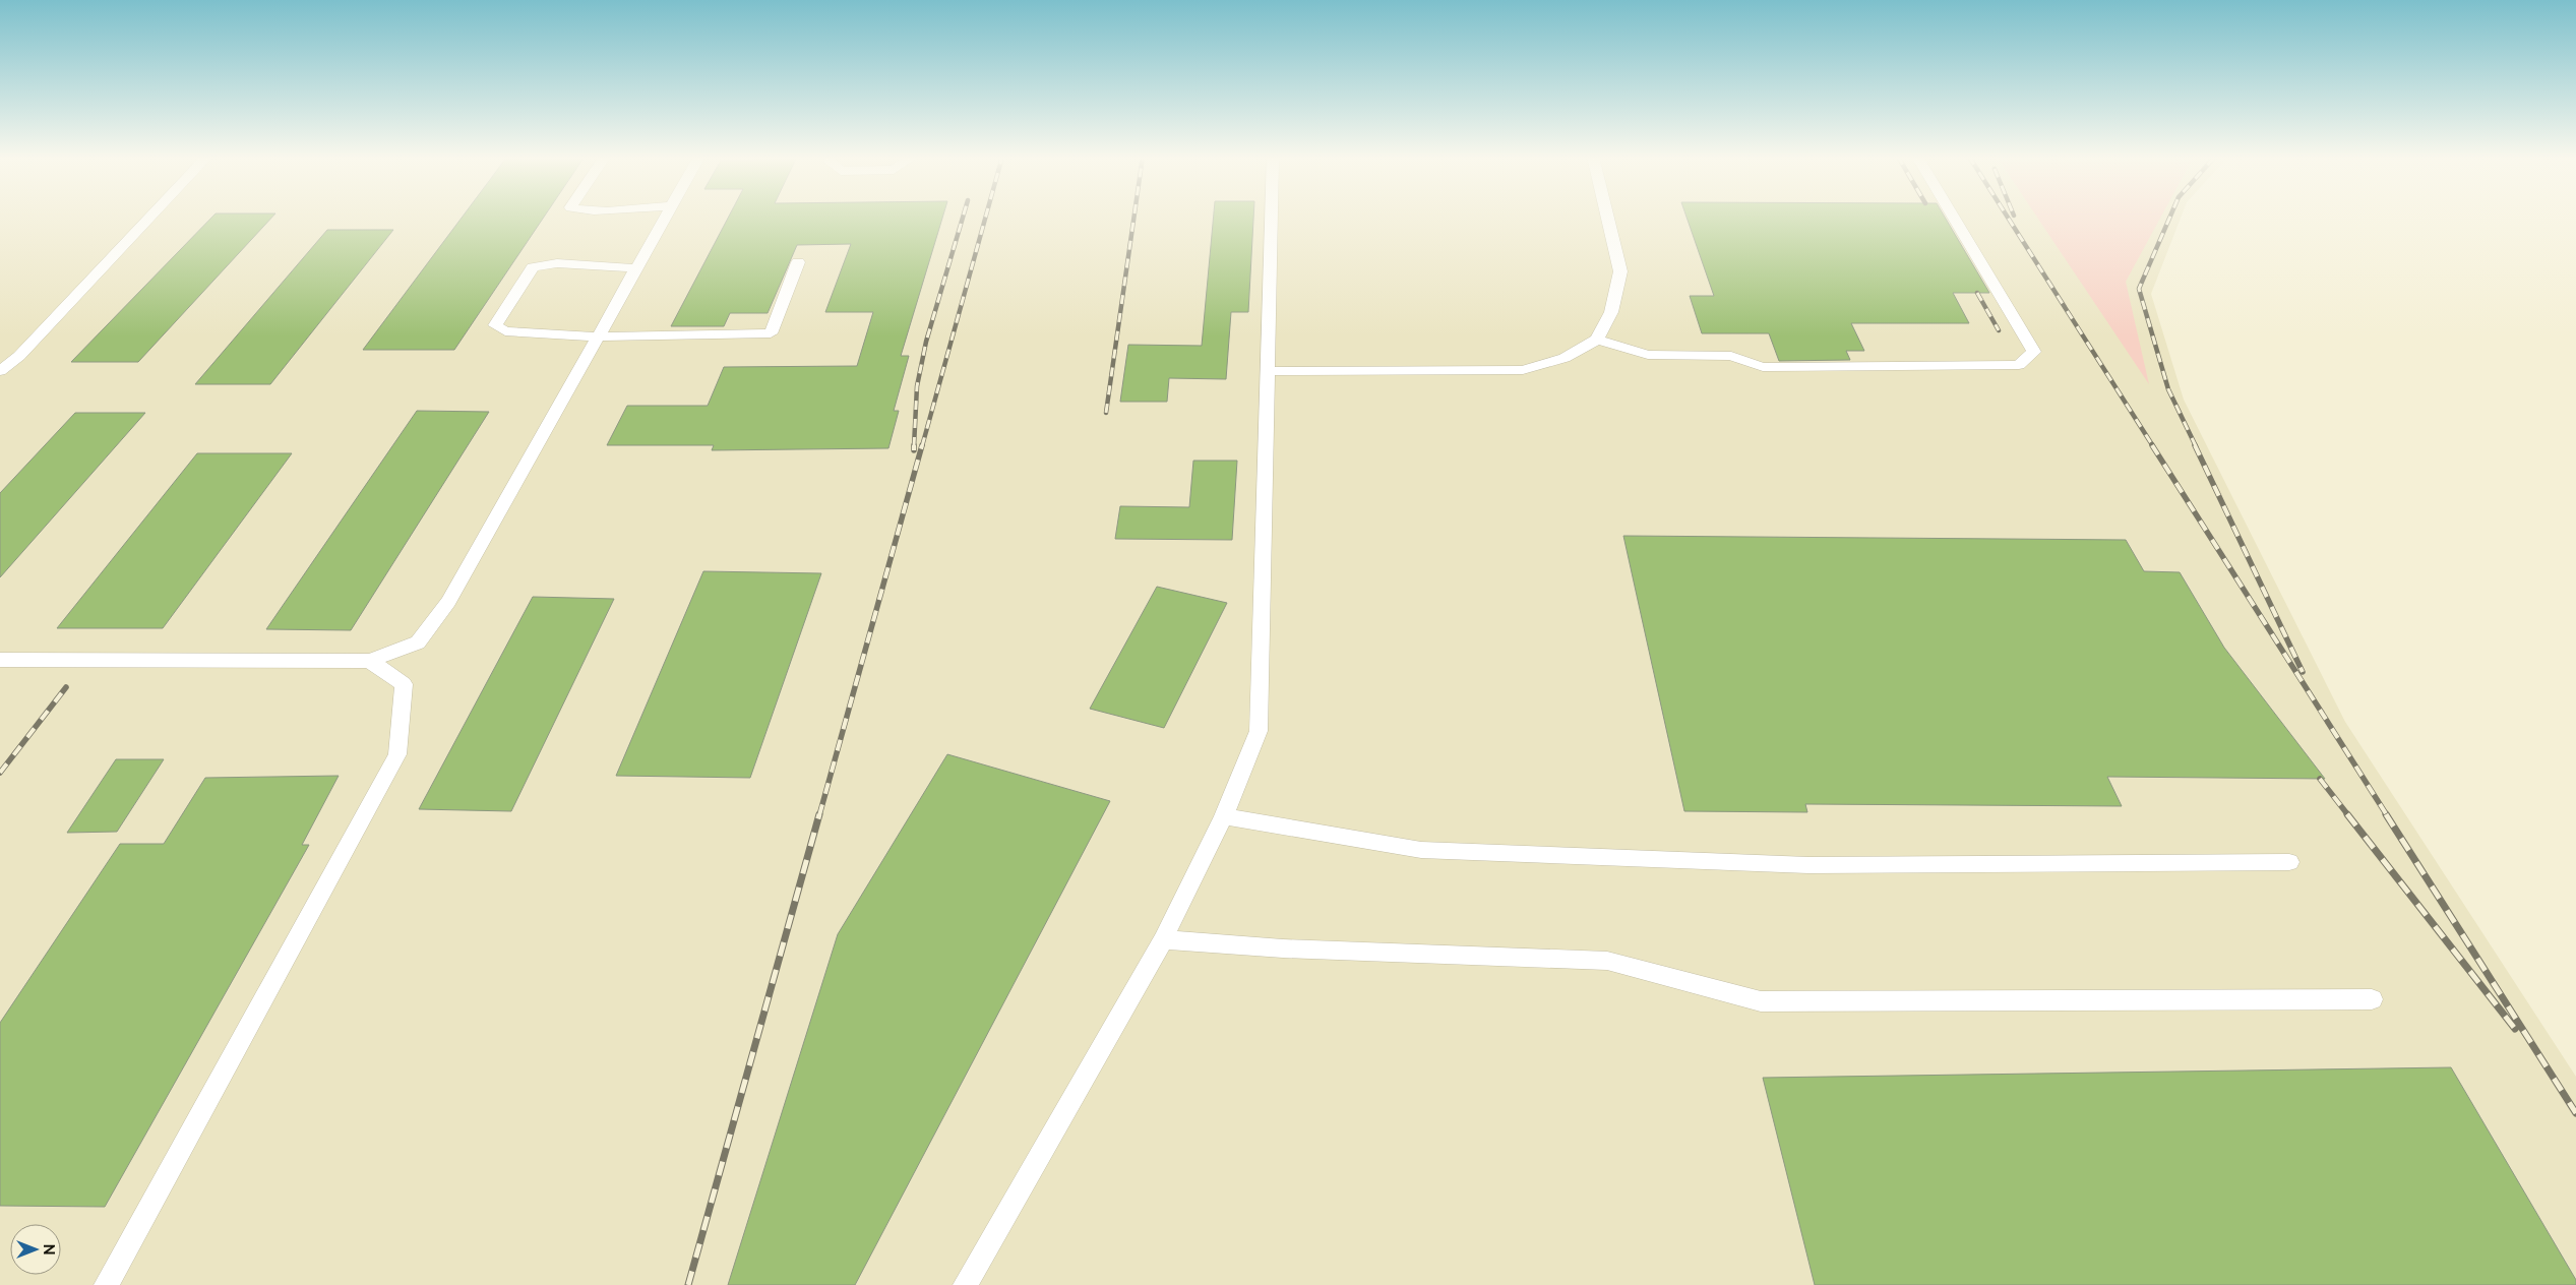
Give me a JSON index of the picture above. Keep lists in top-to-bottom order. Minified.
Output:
{"north":"right"}
